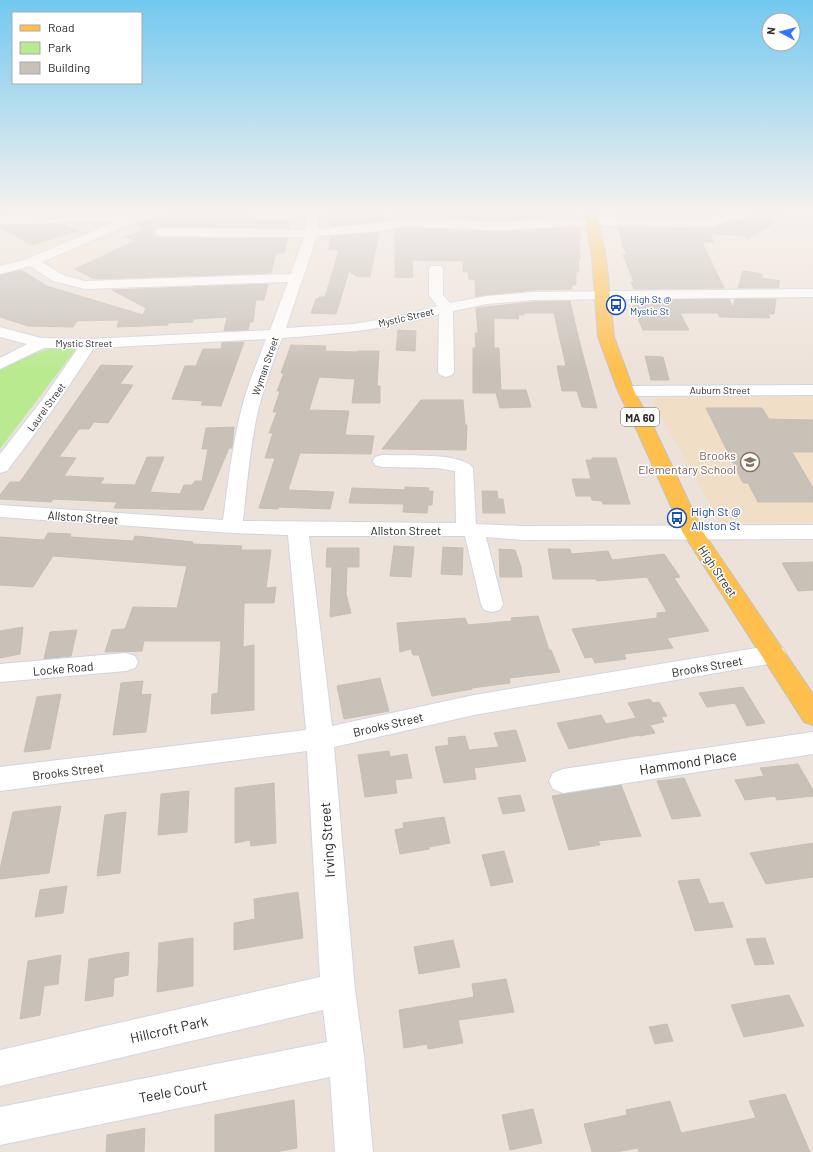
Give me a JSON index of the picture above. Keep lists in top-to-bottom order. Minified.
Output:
{"streets":{"main road":["MA 60","High Street"],"street":["Mystic Street","Wyman Street","Auburn Street","Laurel Street","Allston Street","Brooks Street","Locke Road","Hammond Place","Irving Street","Hillcroft Park","Teele Court"]},"crossings":[["Mystic Street","Wyman Street"],["Mystic Street","Laurel Street"],["Mystic Street","High Street"],["Wyman Street","Allston Street"],["Auburn Street","High Street"],["Allston Street","High Street"],["Allston Street","Irving Street"],["High Street","Brooks Street"],["Brooks Street","Irving Street"],["Irving Street","Hillcroft Park"],["Irving Street","Teele Court"]],"places":{"bus stop":["High St @ Mystic St","High St @ Allston St"],"school or university":["Brooks Elementary School"]},"legend":["Road","Park","Building"],"north":"left"}
